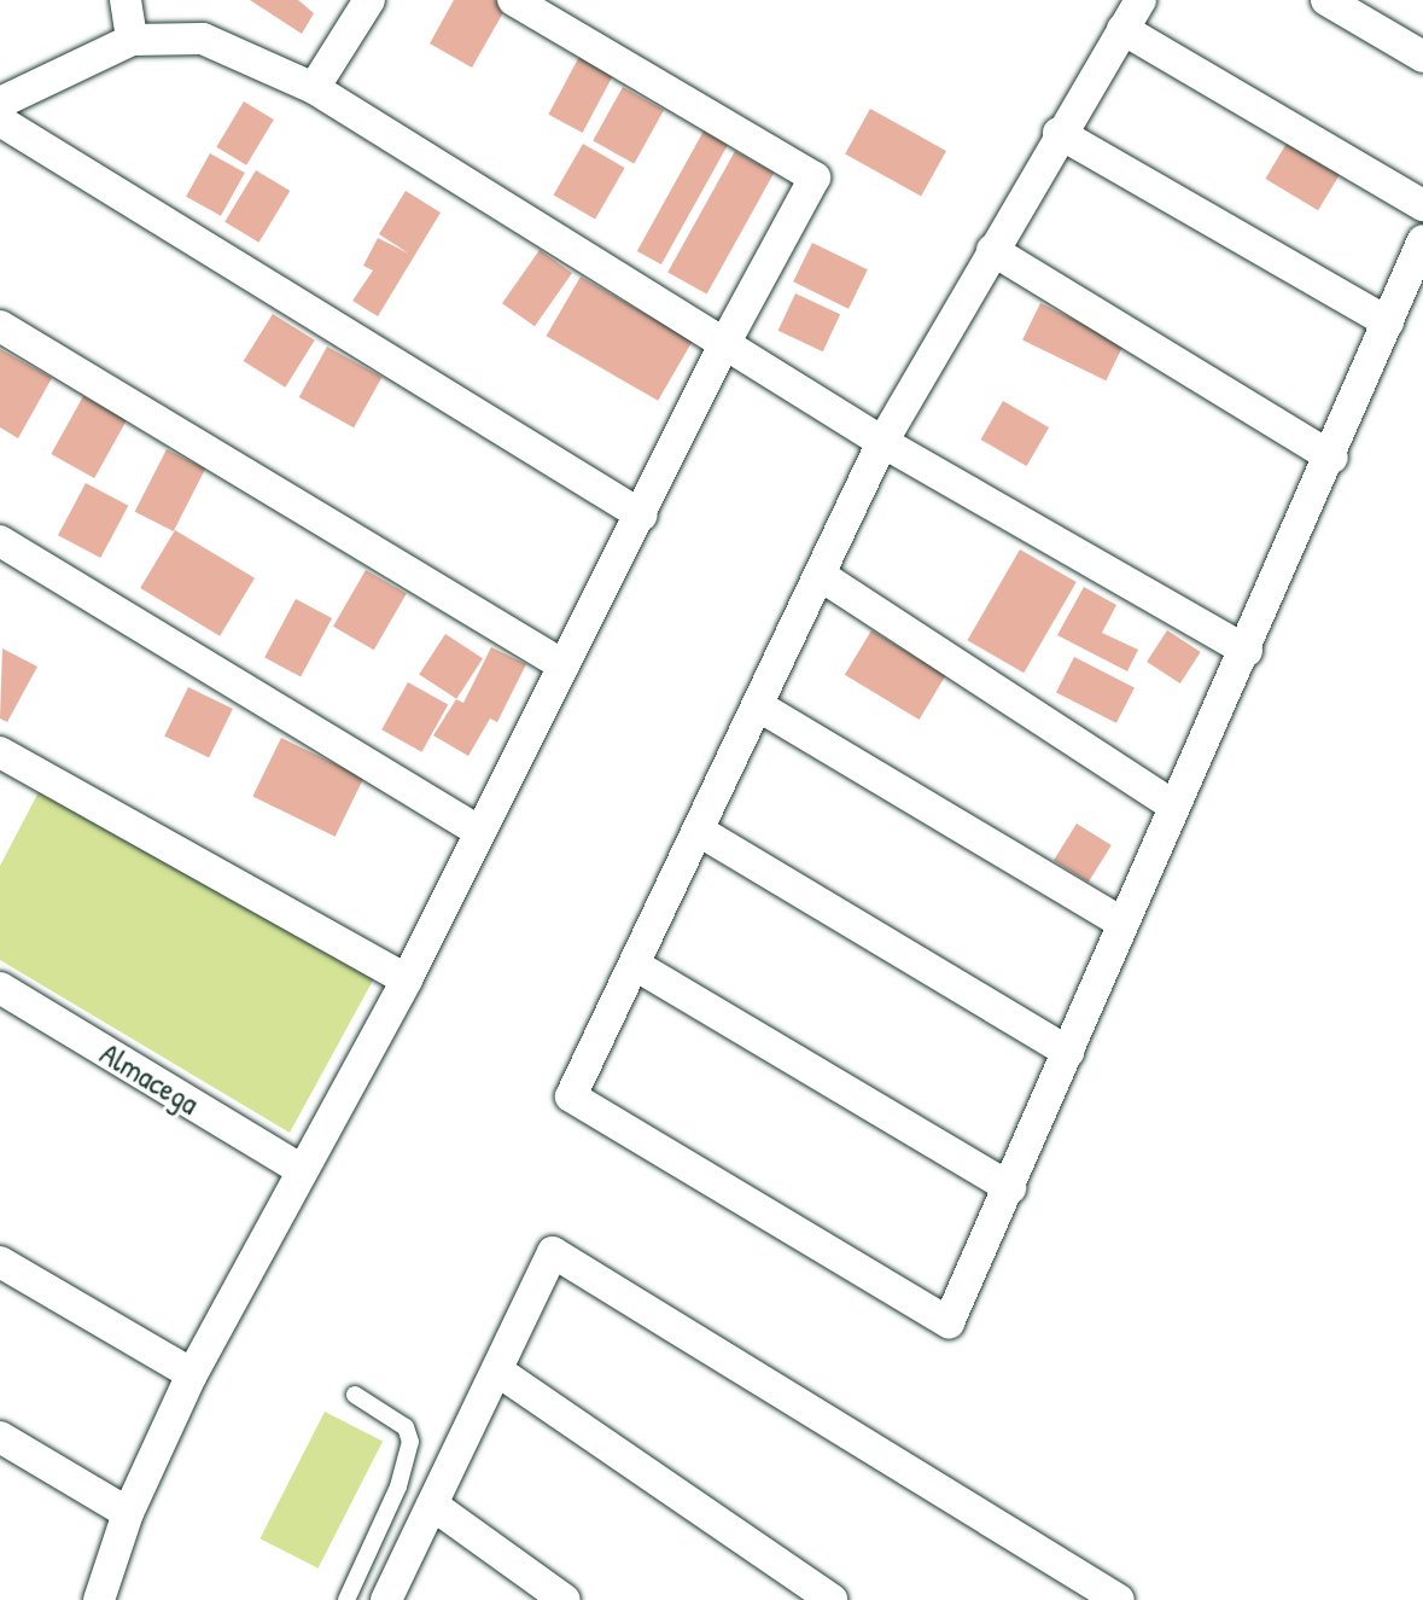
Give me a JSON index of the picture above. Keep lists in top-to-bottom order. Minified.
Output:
{"streets":{"street":["Almacega"]}}
